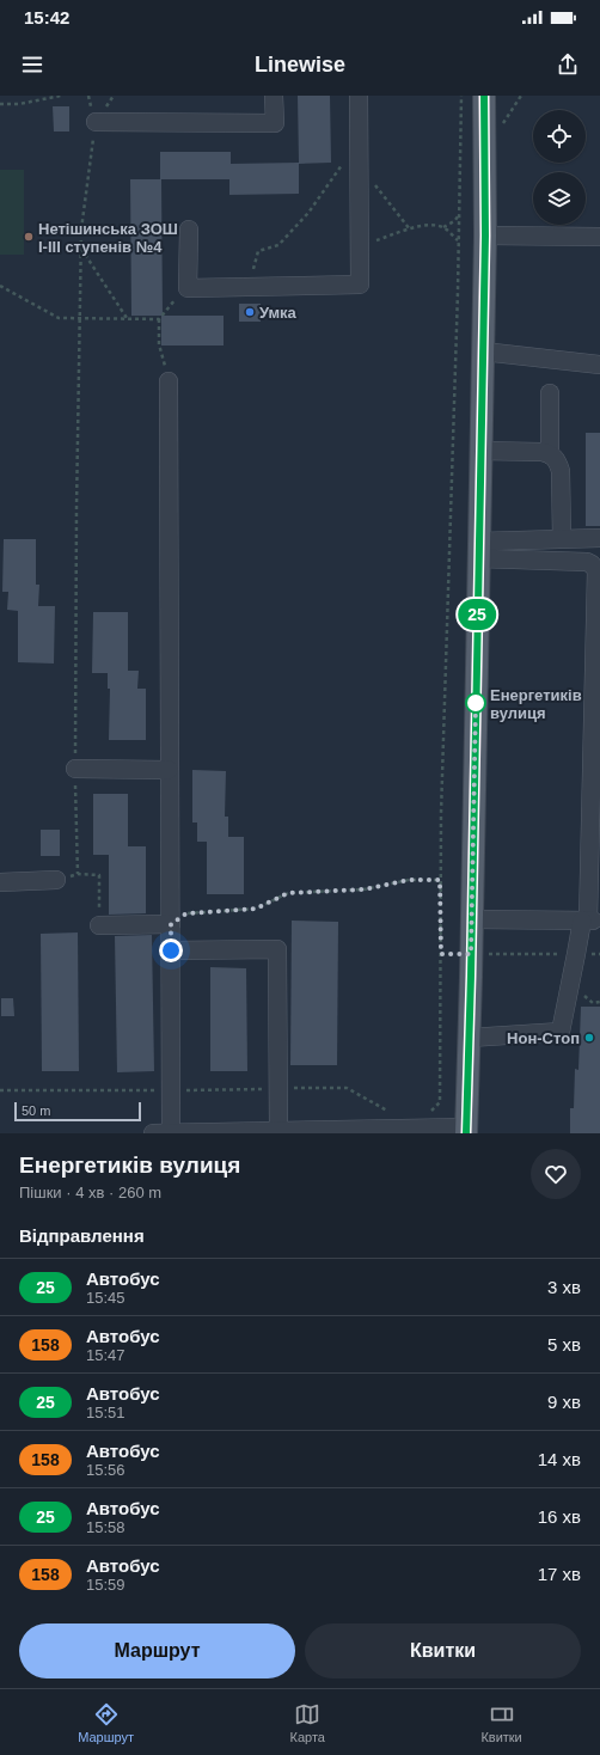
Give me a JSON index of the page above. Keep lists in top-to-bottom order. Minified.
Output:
{"places":["Нетішинська ЗОШ І-ІІІ ступенів №4","Умка","Енергетиків вулиця","Нон-Стоп"],"lines":["bus line 25"],"scale_bar":"50 m","page":{"status":"15:42","header":"Linewise","on_map":"25","scale":"50 m","heading":[["Енергетиків вулиця","Пішки · 4 хв · 260 m"],"Відправлення"],"list":[{"mark":"25","name":"Автобус","note":"15:45","value":"3 хв"},{"mark":"158","name":"Автобус","note":"15:47","value":"5 хв"},{"mark":"25","name":"Автобус","note":"15:51","value":"9 хв"},{"mark":"158","name":"Автобус","note":"15:56","value":"14 хв"},{"mark":"25","name":"Автобус","note":"15:58","value":"16 хв"},{"mark":"158","name":"Автобус","note":"15:59","value":"17 хв"}],"buttons":["Маршрут","Квитки"],"tabs":["Маршрут","Карта","Квитки"]}}
